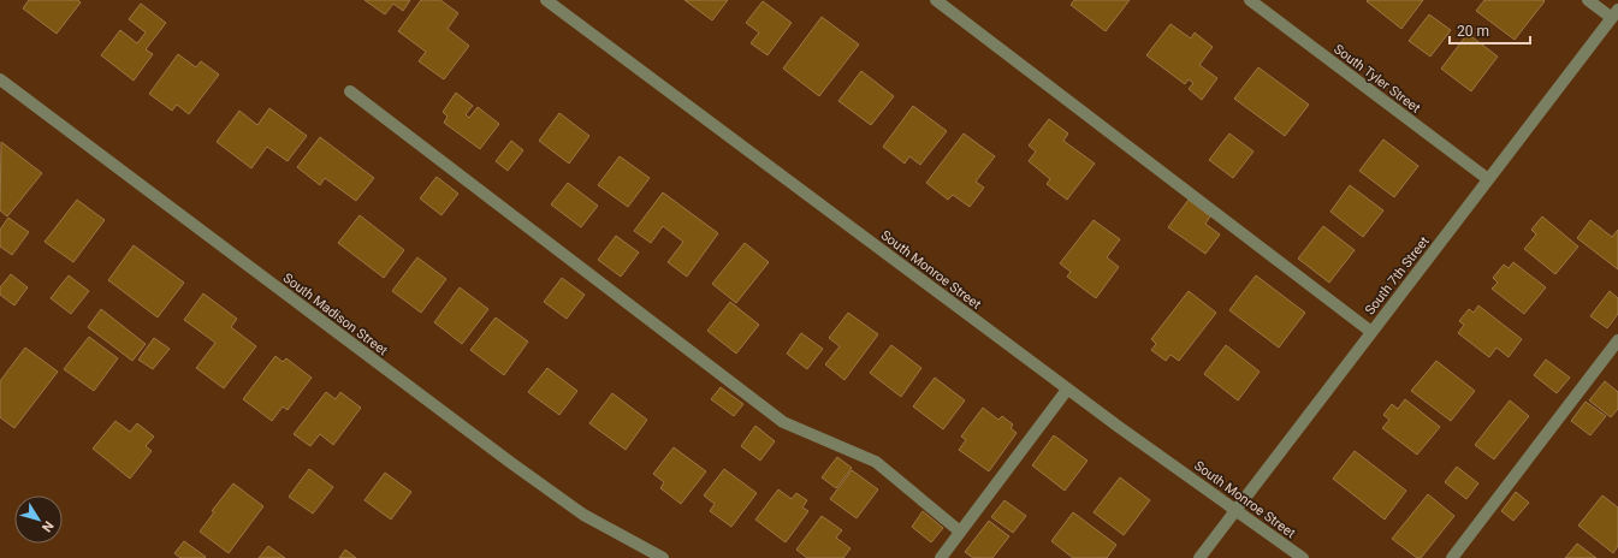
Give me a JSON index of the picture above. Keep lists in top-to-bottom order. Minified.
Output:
{"streets":{"street":["South Tyler Street","South Monroe Street","South 7th Street","South Madison Street"]},"crossings":[["South Tyler Street","South 7th Street"],["South Monroe Street","South 7th Street"]],"scale_bar":"20 m","north":"bottom right"}
